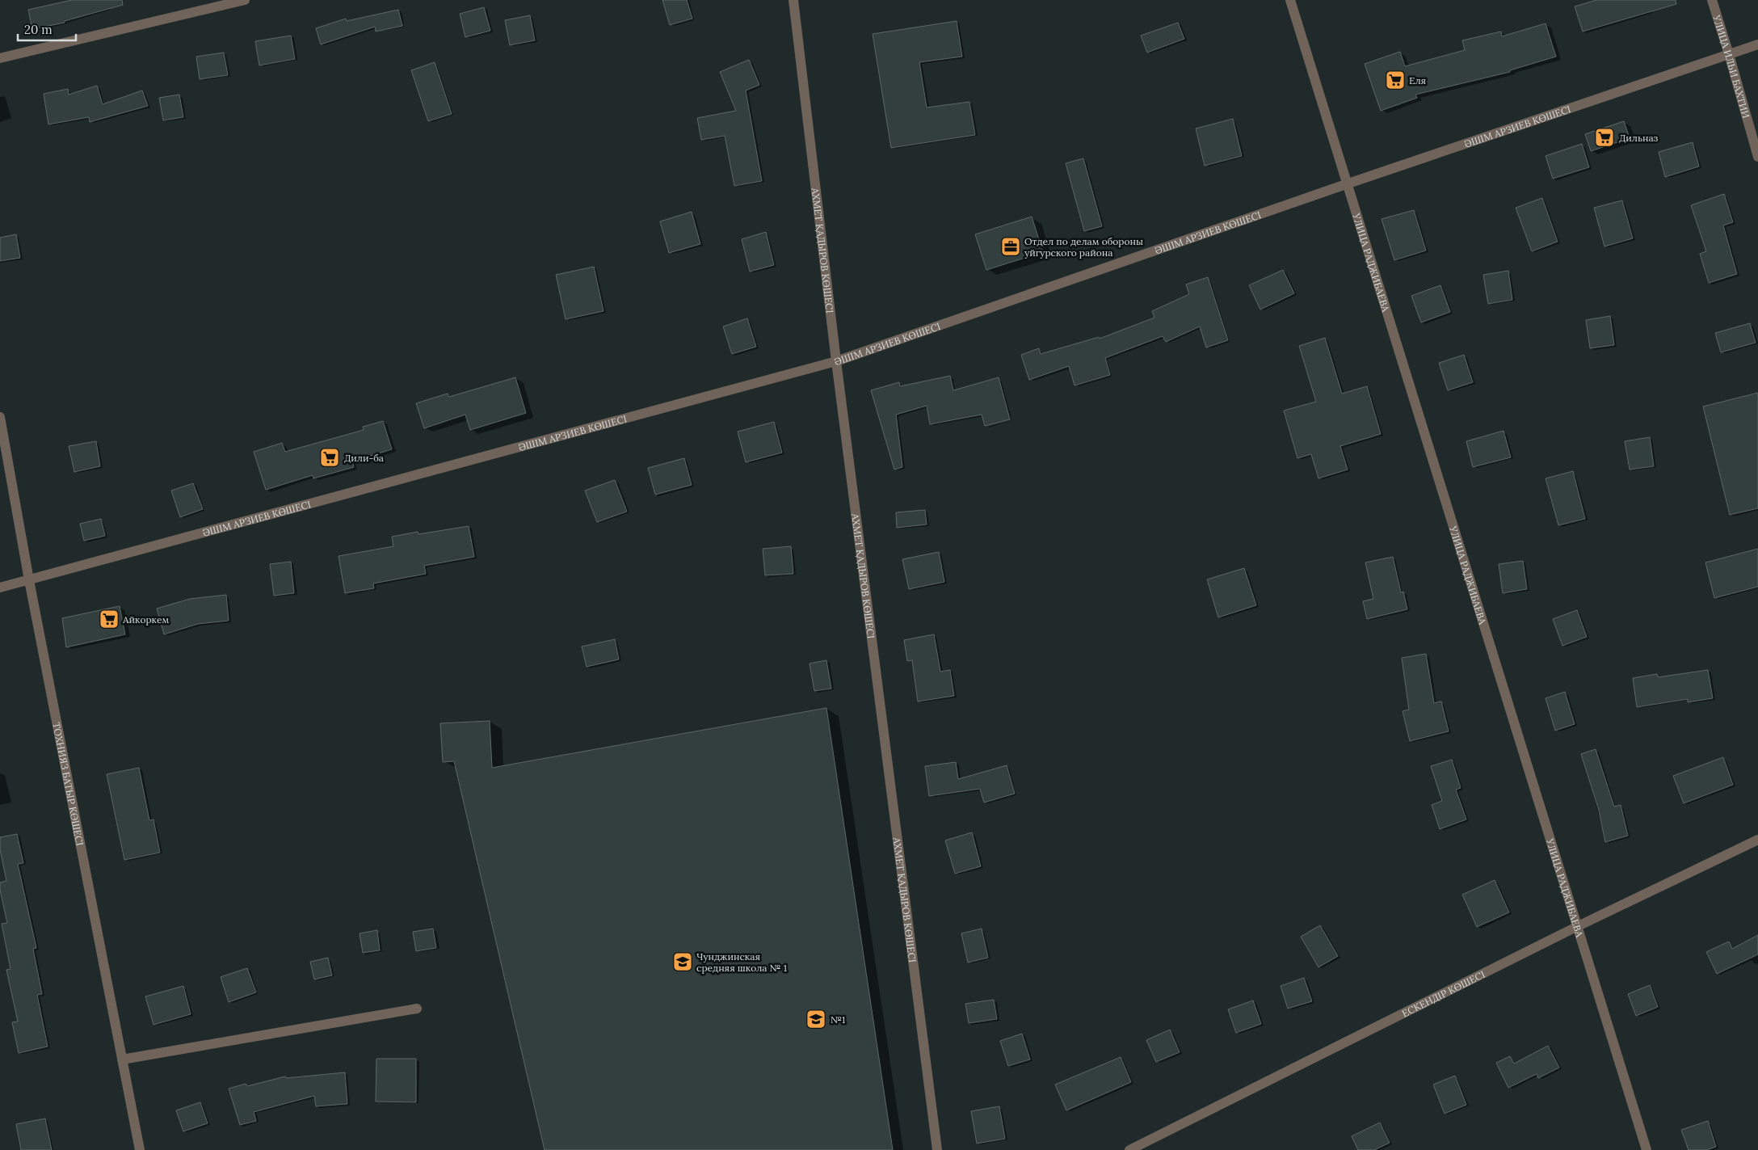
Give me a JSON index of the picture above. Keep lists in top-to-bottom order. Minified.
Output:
{"streets":{"street":["УЛИЦА ИЛЬИ БАХТИИ","ӘШІМ АРЗИЕВ КӨШЕСІ","АХМЕТ ҚАДЫРОВ КӨШЕСІ","УЛИЦА РАДЖИБАЕВА","ТОХНИЯЗ БАТЫР КӨШЕСІ","ЕСКЕНДІР КӨШЕСІ"]},"crossings":[["УЛИЦА ИЛЬИ БАХТИИ","ӘШІМ АРЗИЕВ КӨШЕСІ"],["ӘШІМ АРЗИЕВ КӨШЕСІ","АХМЕТ ҚАДЫРОВ КӨШЕСІ"],["ӘШІМ АРЗИЕВ КӨШЕСІ","УЛИЦА РАДЖИБАЕВА"],["ӘШІМ АРЗИЕВ КӨШЕСІ","ТОХНИЯЗ БАТЫР КӨШЕСІ"],["УЛИЦА РАДЖИБАЕВА","ЕСКЕНДІР КӨШЕСІ"]],"places":{"supermarket":["Еля","Дильназ","Дили-ба","Айкоркем"],"office":["Отдел по делам обороны уйгурского района"],"school or university":["Чунджинская средняя школа № 1","№1"]},"scale_bar":"20 m"}
